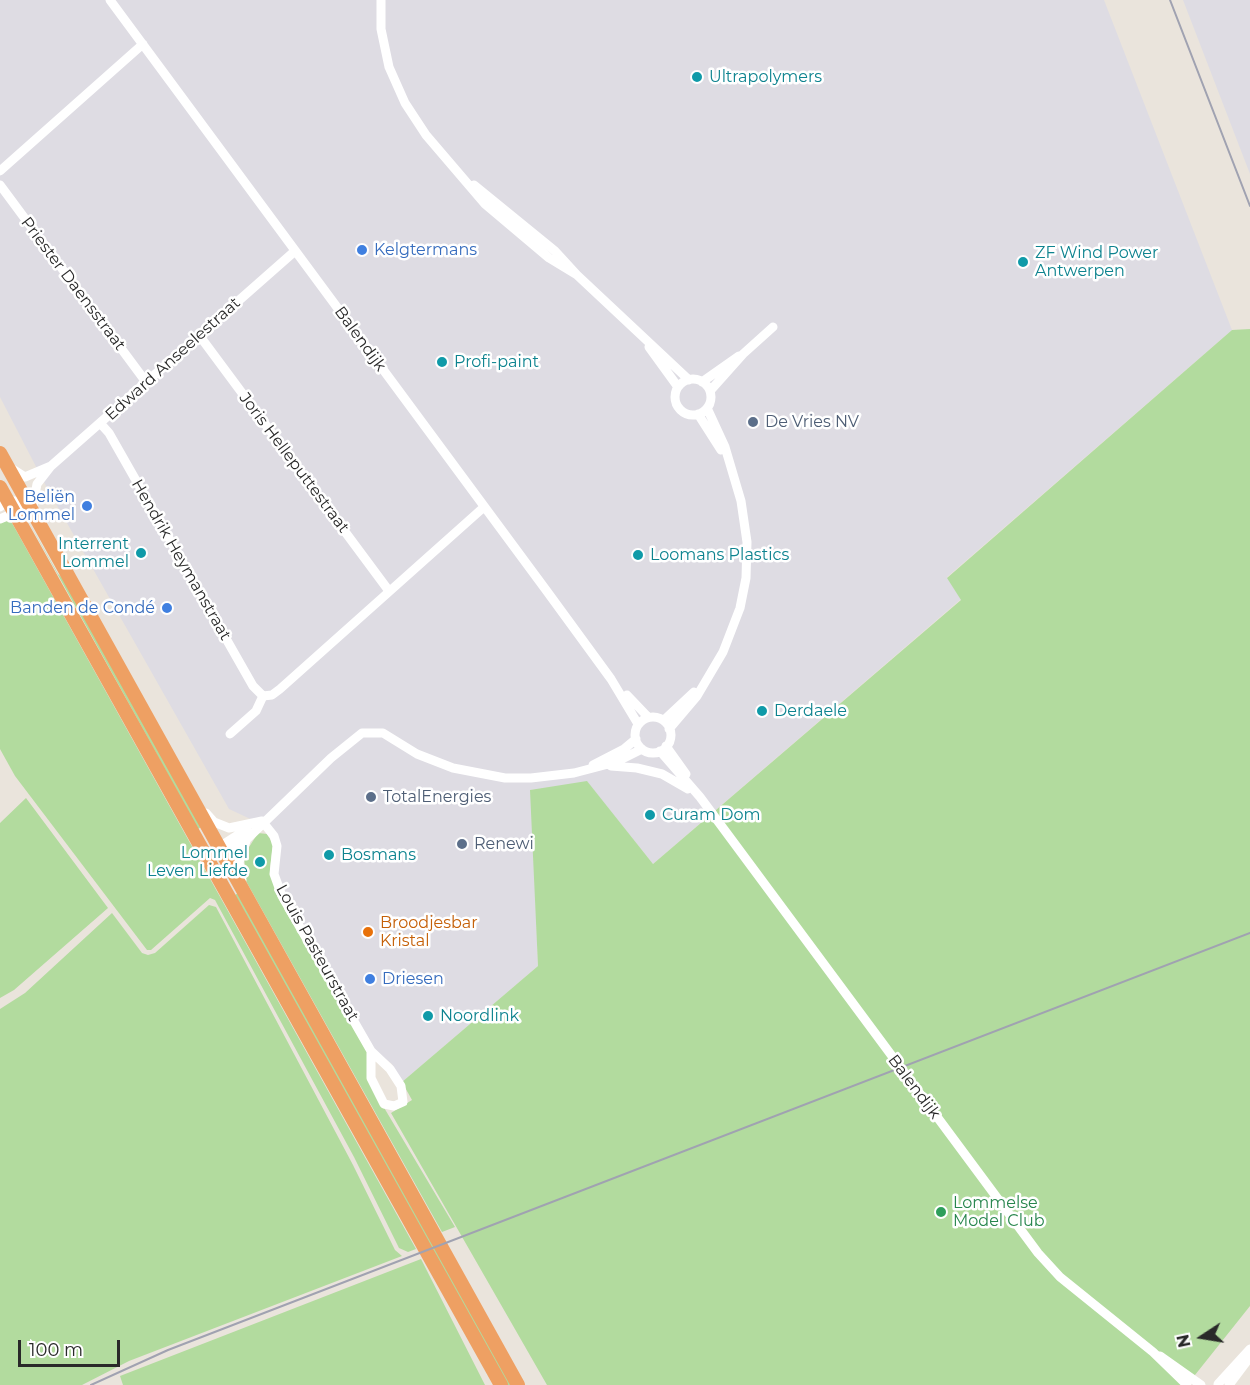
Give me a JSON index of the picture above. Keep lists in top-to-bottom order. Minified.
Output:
{"streets":{"street":["Priester Daensstraat","Balendijk","Edward Anseelestraat","Joris Helleputtestraat","Hendrik Heymanstraat","Louis Pasteurstraat"]},"crossings":[["Priester Daensstraat","Edward Anseelestraat"],["Balendijk","Edward Anseelestraat"],["Edward Anseelestraat","Joris Helleputtestraat"],["Edward Anseelestraat","Hendrik Heymanstraat"]],"places":["Ultrapolymers","Kelgtermans","ZF Wind Power Antwerpen","Profi-paint","De Vries NV","Beliën Lommel","Interrent Lommel","Loomans Plastics","Banden de Condé","Derdaele","TotalEnergies","Curam Dom","Renewi","Bosmans","Lommel Leven Liefde","Broodjesbar Kristal","Driesen","Noordlink","Lommelse Model Club"],"scale_bar":"100 m","north":"left"}
